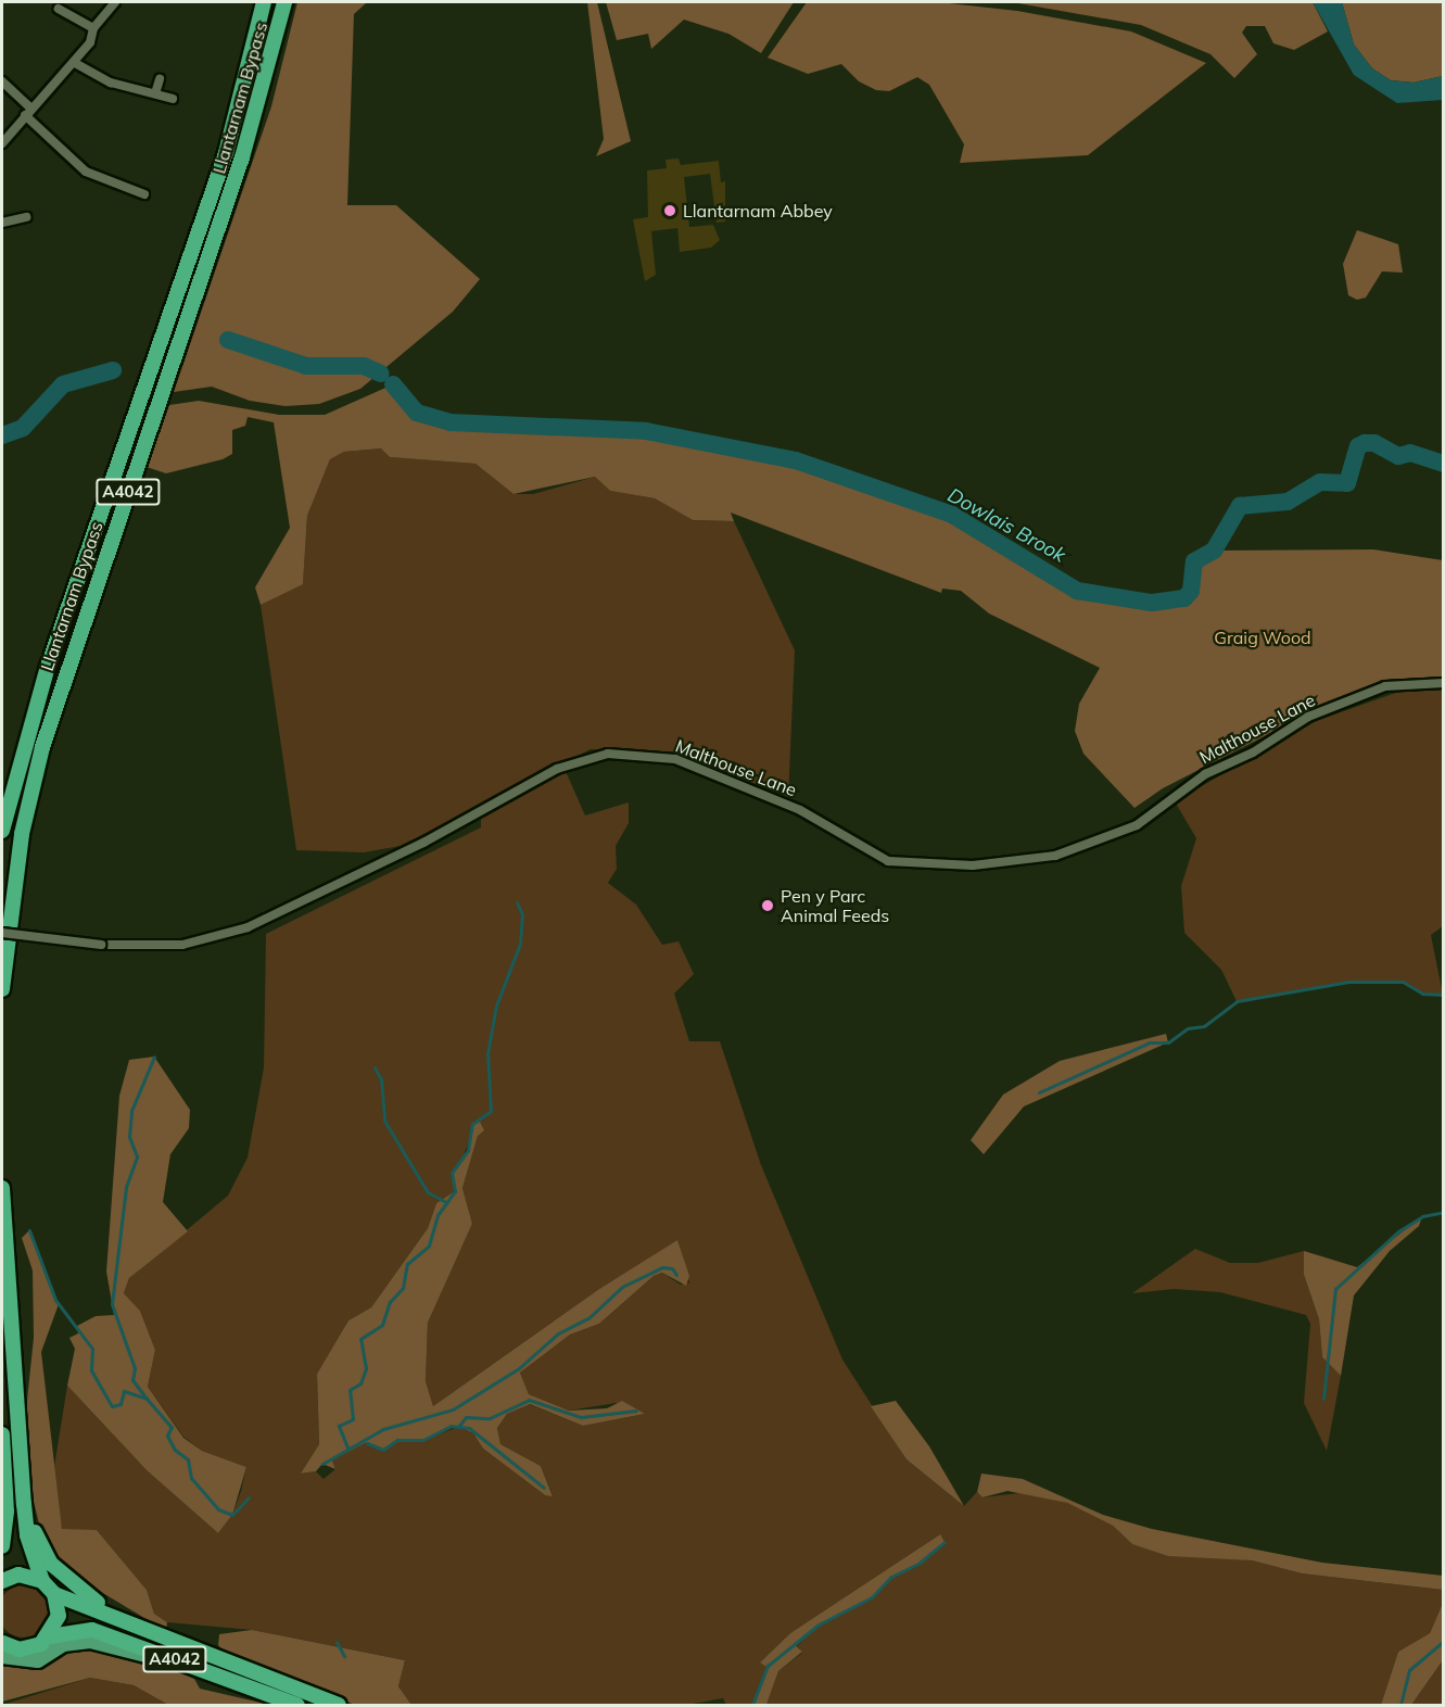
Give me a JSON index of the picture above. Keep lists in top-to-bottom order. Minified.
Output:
{"streets":{"highway":["Llantarnam Bypass","A4042"],"street":["Malthouse Lane"]},"water":["Dowlais Brook"],"parks":["Graig Wood"],"places":["Llantarnam Abbey","Pen y Parc Animal Feeds"]}
